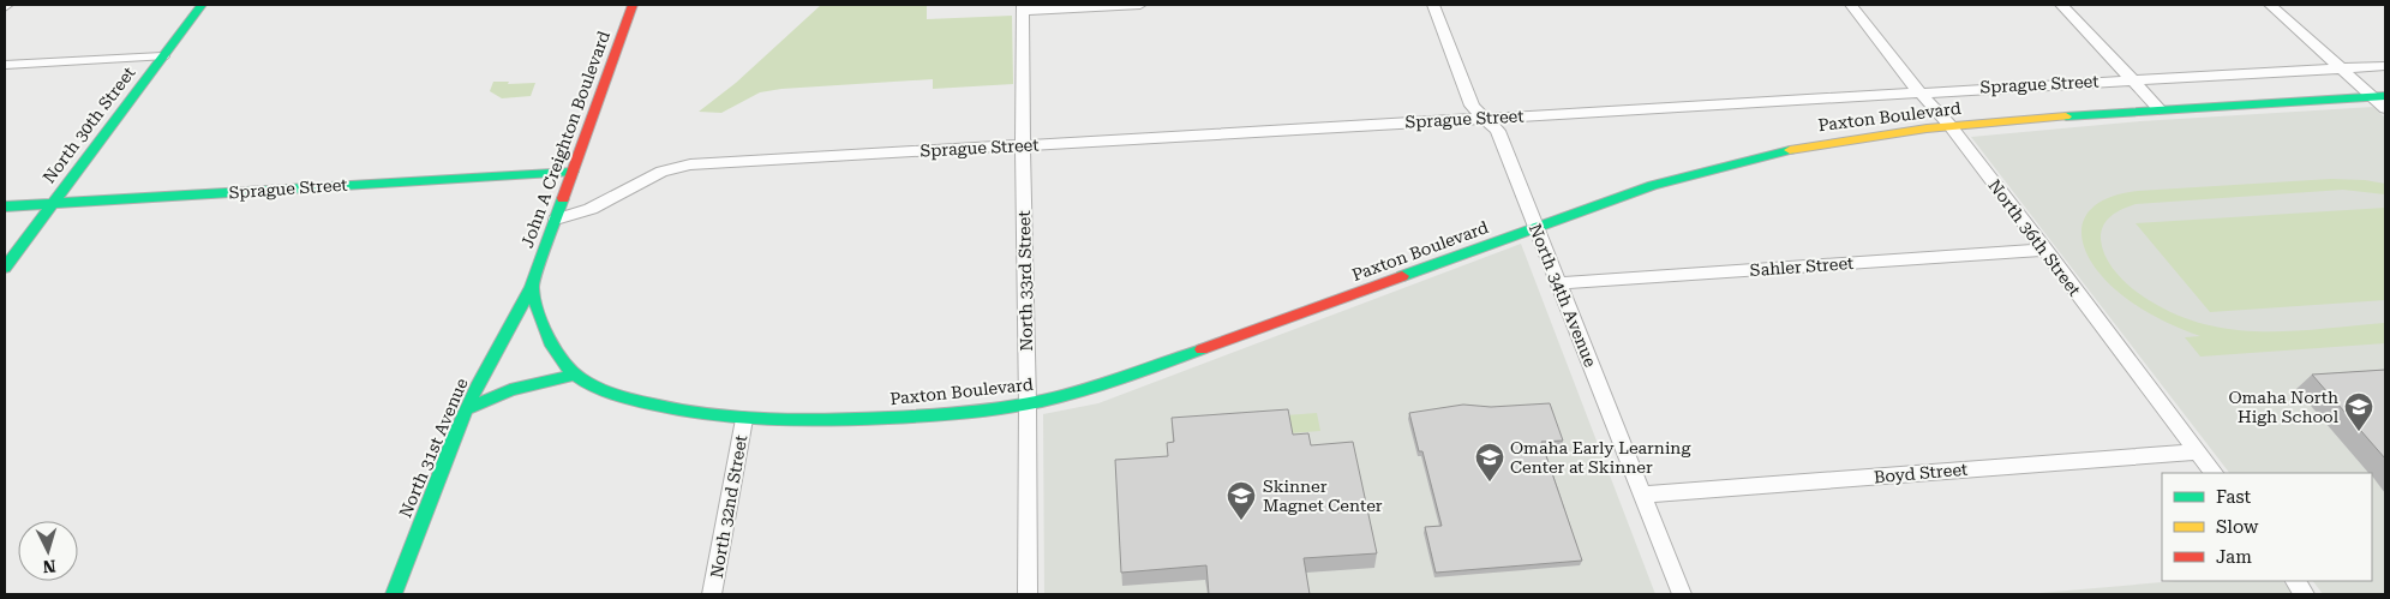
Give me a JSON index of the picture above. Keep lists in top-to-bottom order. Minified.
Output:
{"streets":{"street":["Sprague Street","Paxton Boulevard","North 30th Street","John A Creighton Boulevard","North 36th Street","Sahler Street","North 33rd Street","North 34th Avenue","North 31st Avenue","Boyd Street","North 32nd Street"]},"crossings":[["Sprague Street","North 30th Street"],["Sprague Street","John A Creighton Boulevard"],["Sprague Street","North 36th Street"],["Sprague Street","North 33rd Street"],["Sprague Street","North 34th Avenue"],["Paxton Boulevard","John A Creighton Boulevard"],["Paxton Boulevard","North 36th Street"],["Paxton Boulevard","North 33rd Street"],["Paxton Boulevard","North 34th Avenue"],["Paxton Boulevard","North 31st Avenue"],["Paxton Boulevard","North 32nd Street"],["John A Creighton Boulevard","North 31st Avenue"],["North 36th Street","Sahler Street"],["North 36th Street","Boyd Street"],["Sahler Street","North 34th Avenue"],["North 34th Avenue","Boyd Street"]],"places":{"school or university":["Omaha North High School","Omaha Early Learning Center at Skinner","Skinner Magnet Center"]},"legend":["Fast","Slow","Jam"],"north":"bottom"}
